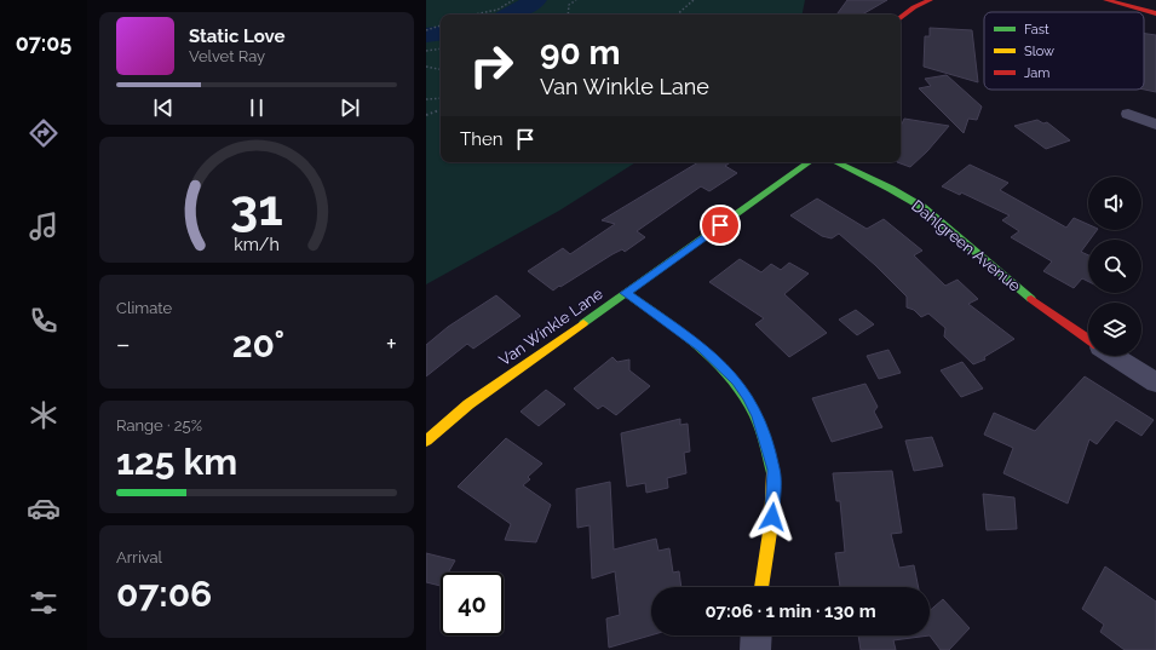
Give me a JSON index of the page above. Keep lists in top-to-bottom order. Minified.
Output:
{"streets":{"street":["Dahlgreen Avenue","Van Winkle Lane"]},"legend":["Fast","Slow","Jam"],"page":{"tabs":"07:05","turn":["90 m","Van Winkle Lane"],"song":["Static Love","Velvet Ray"],"then":"Then","tile":["Climate",["Range · 25%","125 km"],["Arrival","07:06"]],"heat":["−","20°","+"],"limit":"40","trip":"07:06 · 1 min · 130 m","gauge":["31","km/h"]}}
